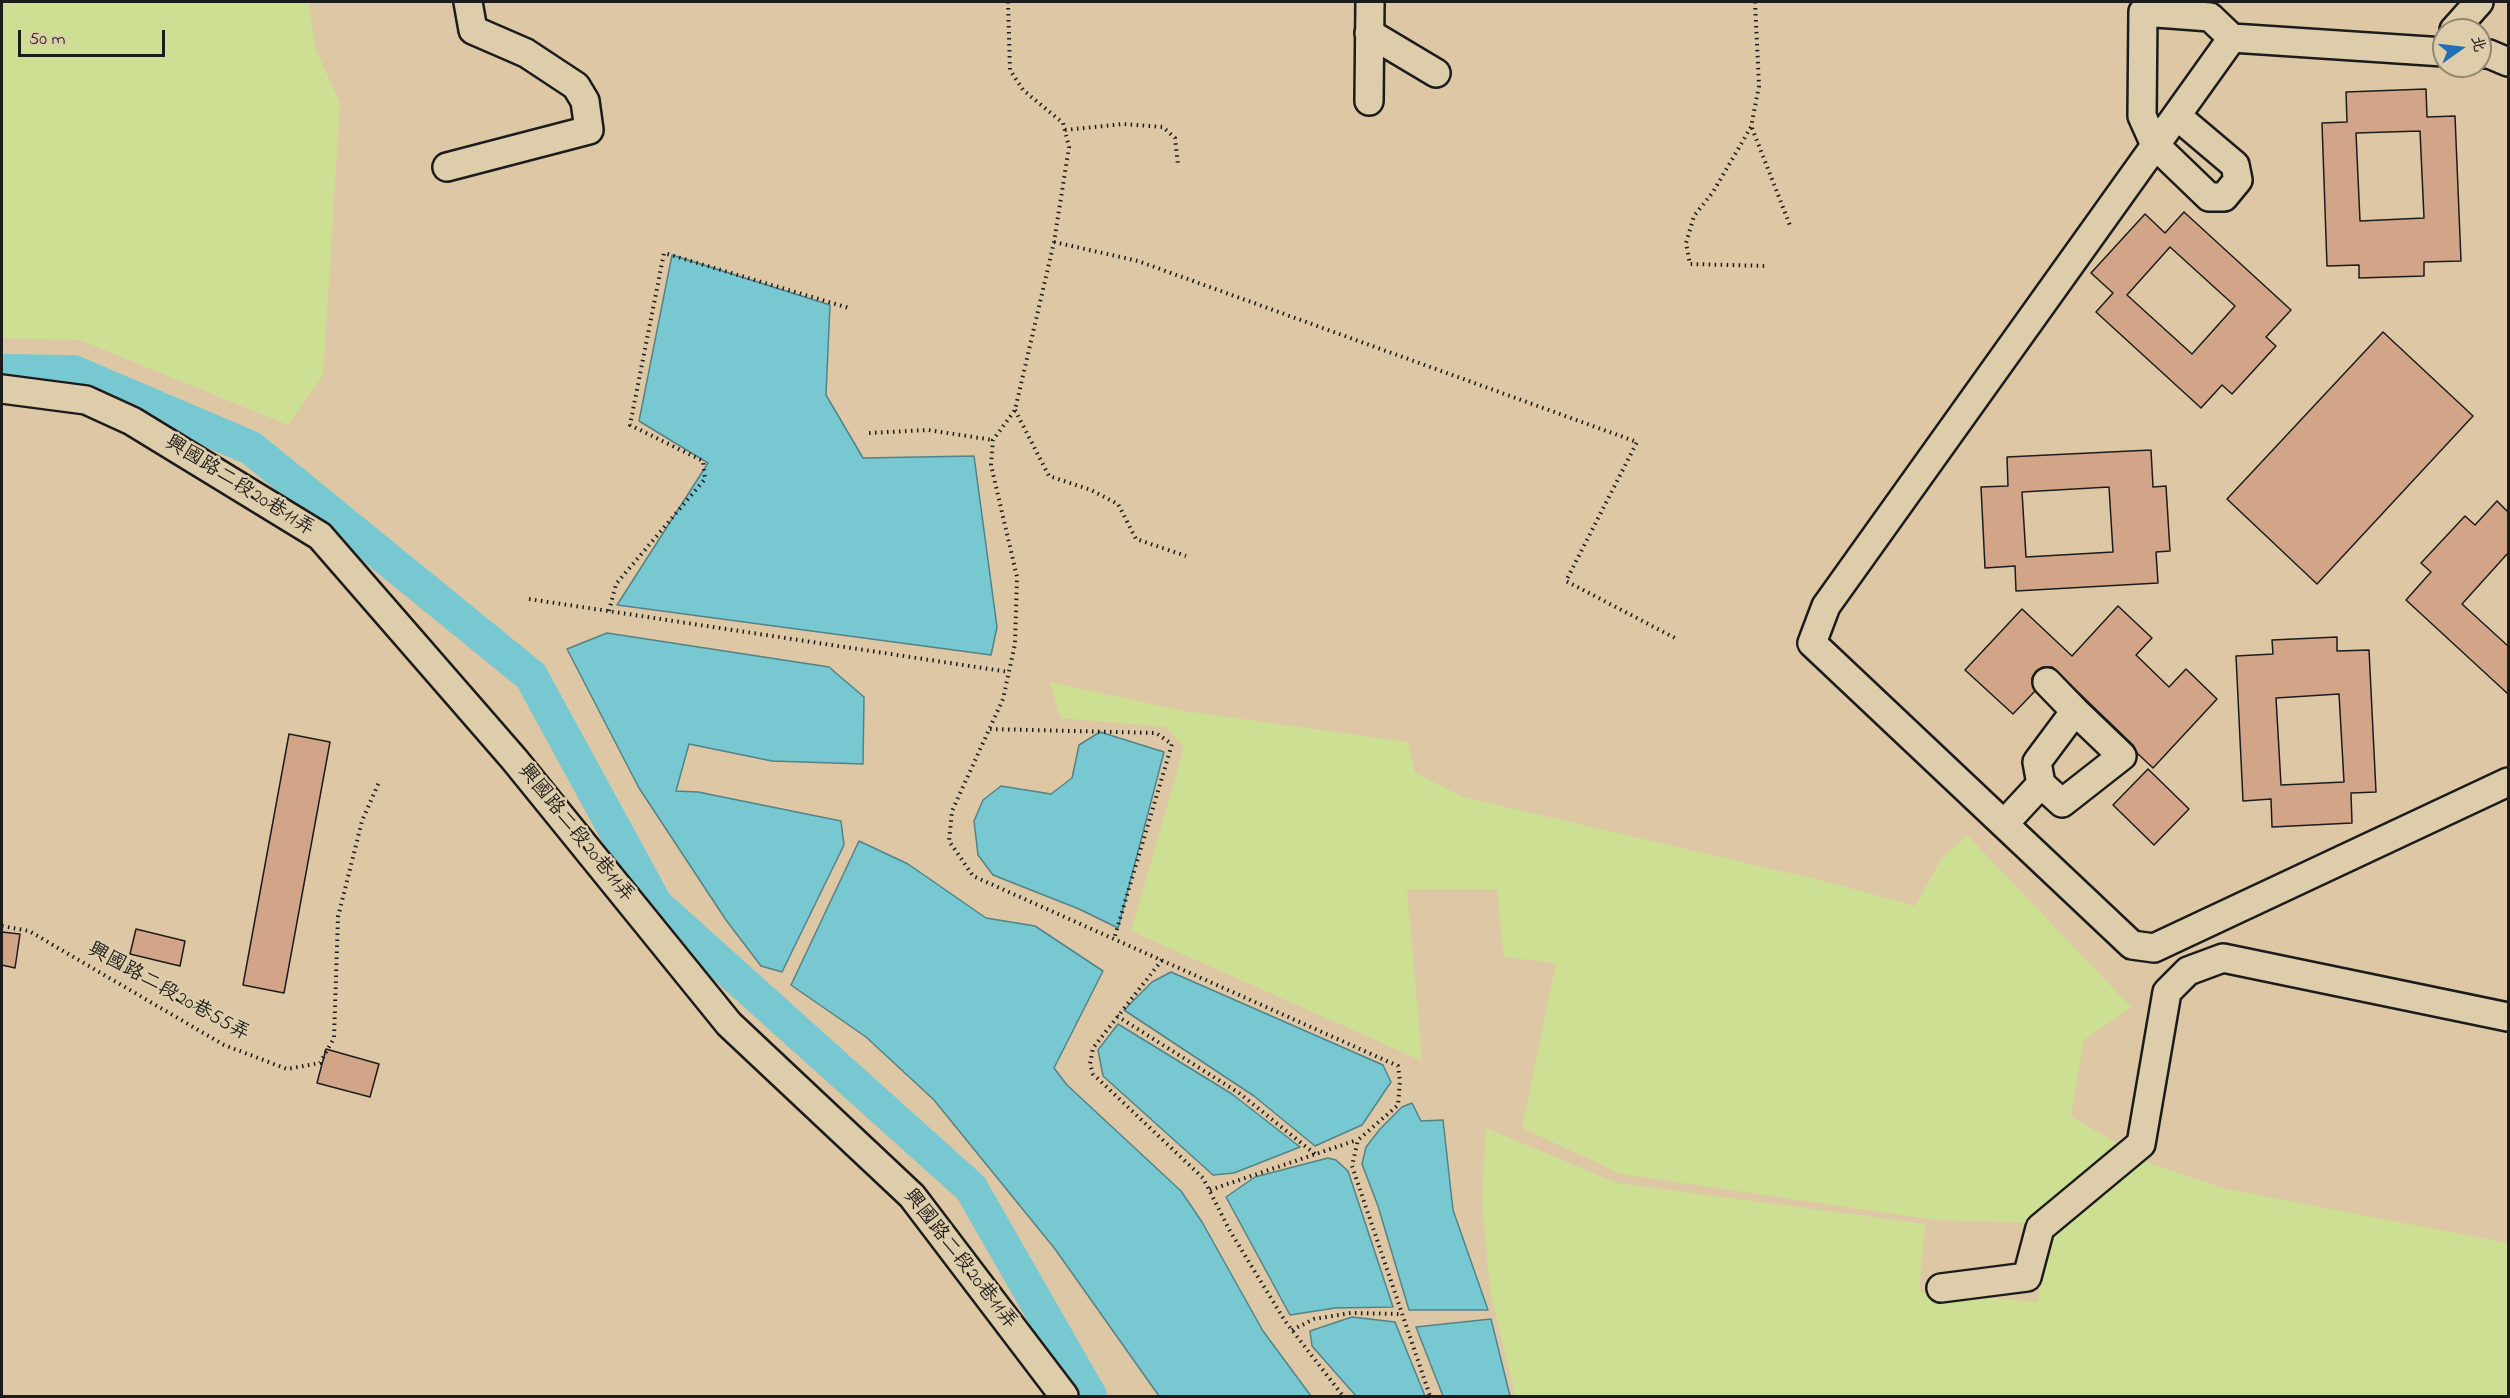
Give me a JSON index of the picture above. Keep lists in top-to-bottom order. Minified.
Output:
{"streets":{"lane":["興國路二段20巷11弄"],"path":["興國路二段20巷55弄"]},"scale_bar":"50 m","north":"right"}
